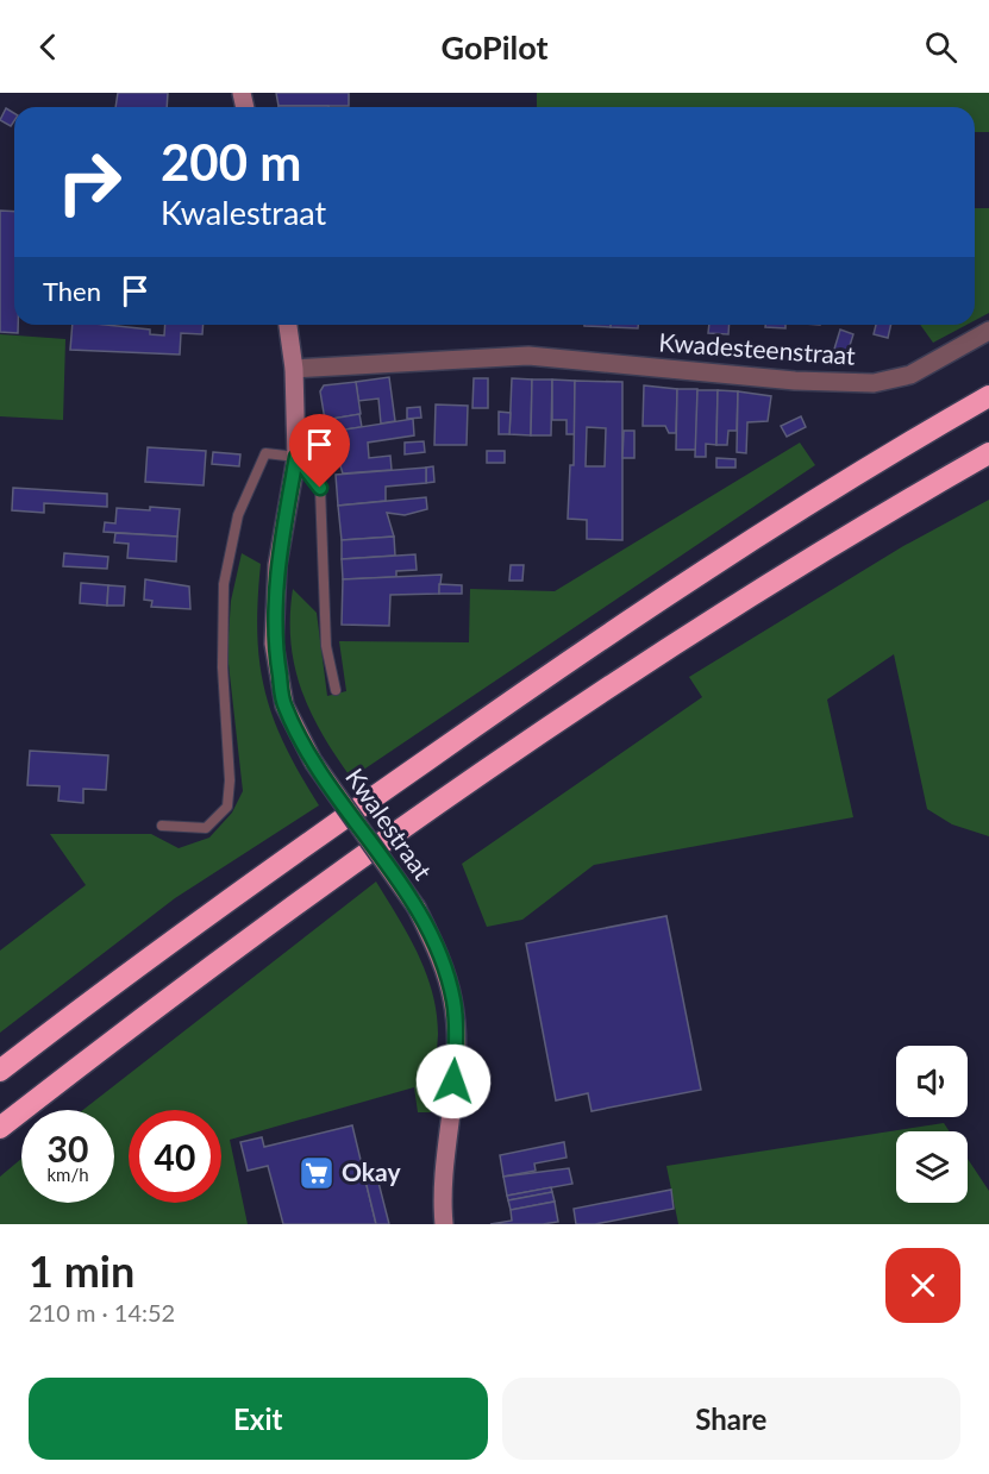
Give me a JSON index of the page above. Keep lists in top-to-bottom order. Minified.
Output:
{"streets":{"street":["Kwadesteenstraat","Kwalestraat"]},"crossings":[["Kwadesteenstraat","Kwalestraat"]],"places":{"supermarket":["Okay"]},"page":{"header":"GoPilot","turn":["200 m","Kwalestraat"],"then":"Then","speed":"30 km/h","limit":"40","heading":["1 min","210 m · 14:52"],"buttons":["Exit","Share"]}}
